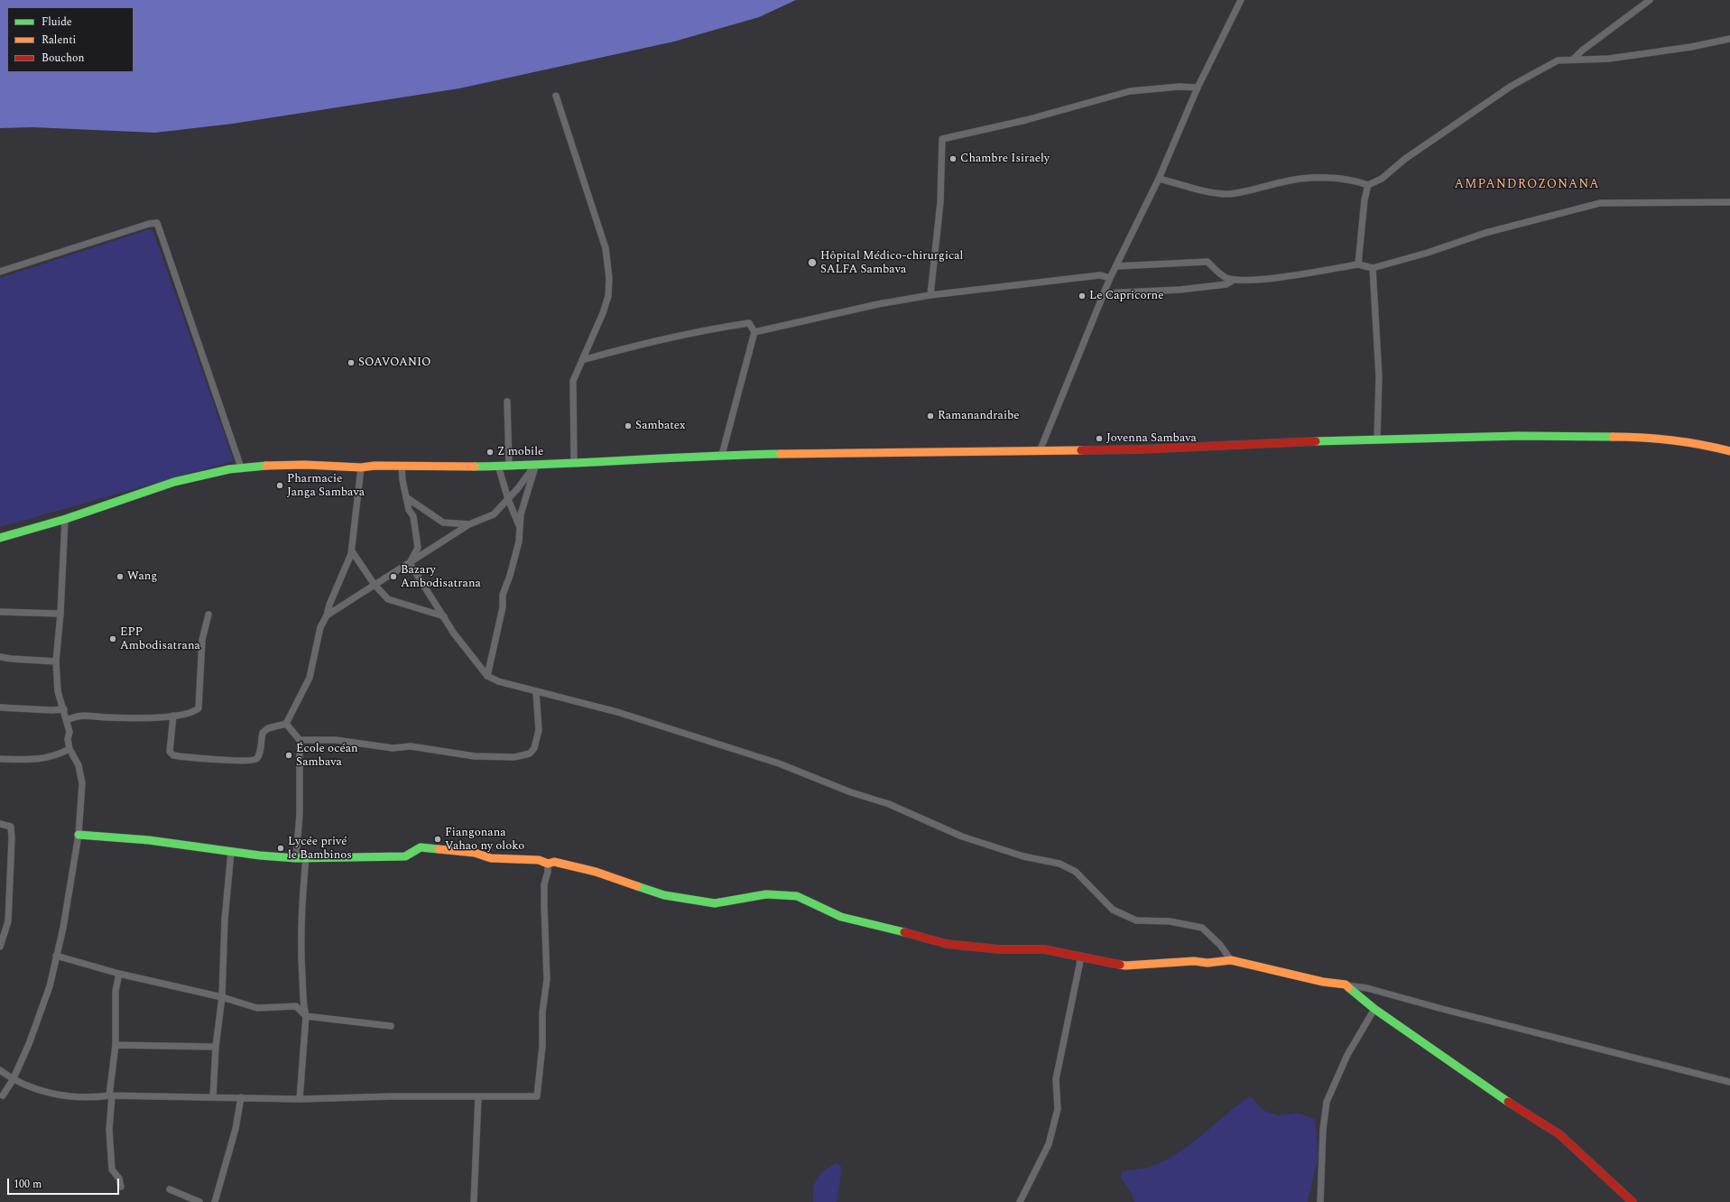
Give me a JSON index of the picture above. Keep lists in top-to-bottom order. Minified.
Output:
{"districts":["AMPANDROZONANA"],"places":["Chambre Isiraely","Hôpital Médico-chirurgical SALFA Sambava","Le Capricorne","SOAVOANIO","Ramanandraibe","Sambatex","Jovenna Sambava","Z mobile","Pharmacie Janga Sambava","Wang","Bazary Ambodisatrana","EPP Ambodisatrana","École océan Sambava","Fiangonana Vahao ny oloko","Lycée privé le Bambinos"],"legend":["Fluide","Ralenti","Bouchon"],"scale_bar":"100 m"}
